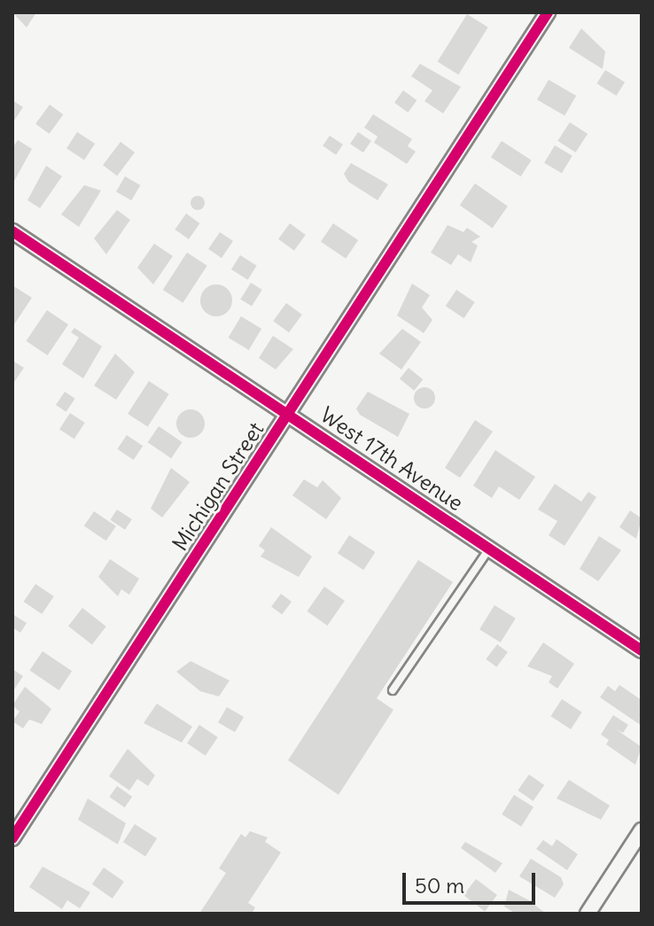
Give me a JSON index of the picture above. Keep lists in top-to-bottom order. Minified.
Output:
{"streets":{"street":["West 17th Avenue","Michigan Street"]},"crossings":[["West 17th Avenue","Michigan Street"]],"scale_bar":"50 m"}
